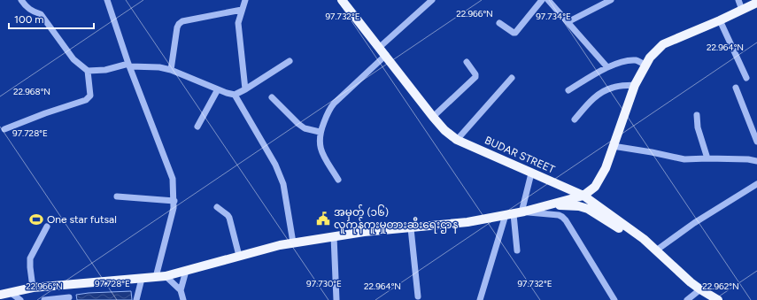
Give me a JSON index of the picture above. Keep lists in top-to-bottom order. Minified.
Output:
{"streets":{"main road":["BUDAR STREET"]},"places":{"public building":["အမှတ် (၁၆) လူကုန်ကူးမှုတားဆီးရေးဌာန"],"sports":["One star futsal"]},"scale_bar":"100 m","coordinates":["22.966°N","97.732°E","97.734°E","22.964°N","22.968°N","97.728°E","97.730°E","22.962°N"]}
